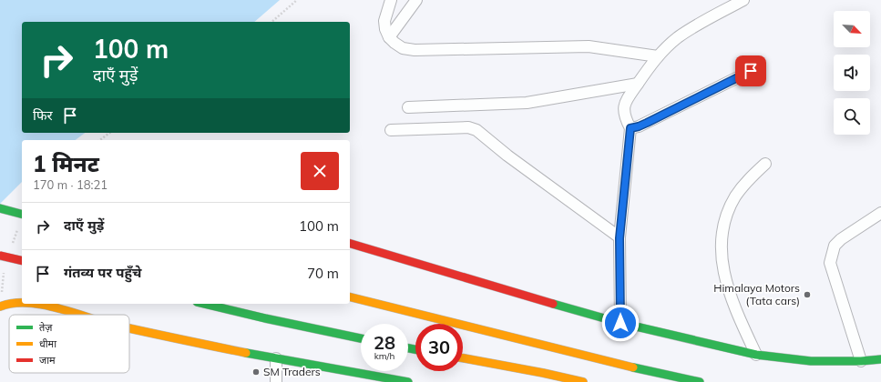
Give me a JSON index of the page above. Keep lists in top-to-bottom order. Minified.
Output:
{"places":["Himalaya Motors (Tata cars)","SM Traders"],"legend":["तेज़","धीमा","जाम"],"north":"bottom right","page":{"turn":["100 m","दाएँ मुड़ें"],"then":"फिर","heading":["1 मिनट","170 m · 18:21"],"list":[{"name":"दाएँ मुड़ें","value":"100 m"},{"name":"गंतव्य पर पहुँचे","value":"70 m"}],"speed":"28 km/h","limit":"30"}}
